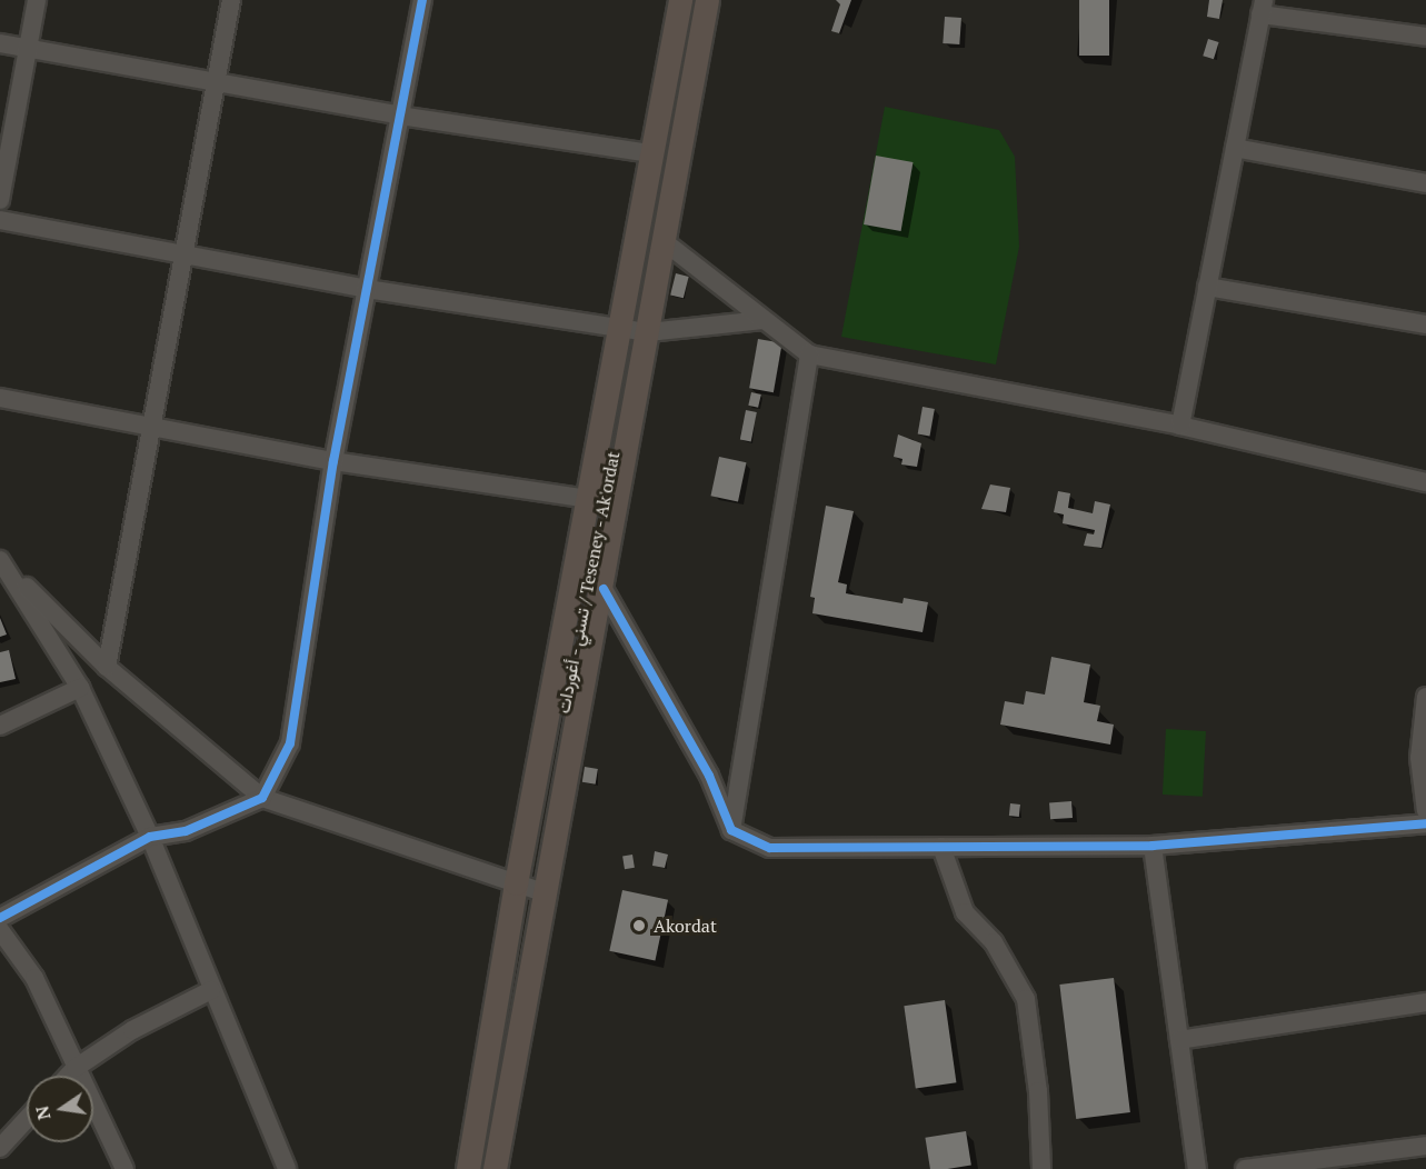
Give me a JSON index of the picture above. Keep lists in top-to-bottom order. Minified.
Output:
{"streets":{"main road":["تسني - أغوردات / Teseney - Ak'ordat"]},"places":["Akordat"],"north":"left"}
